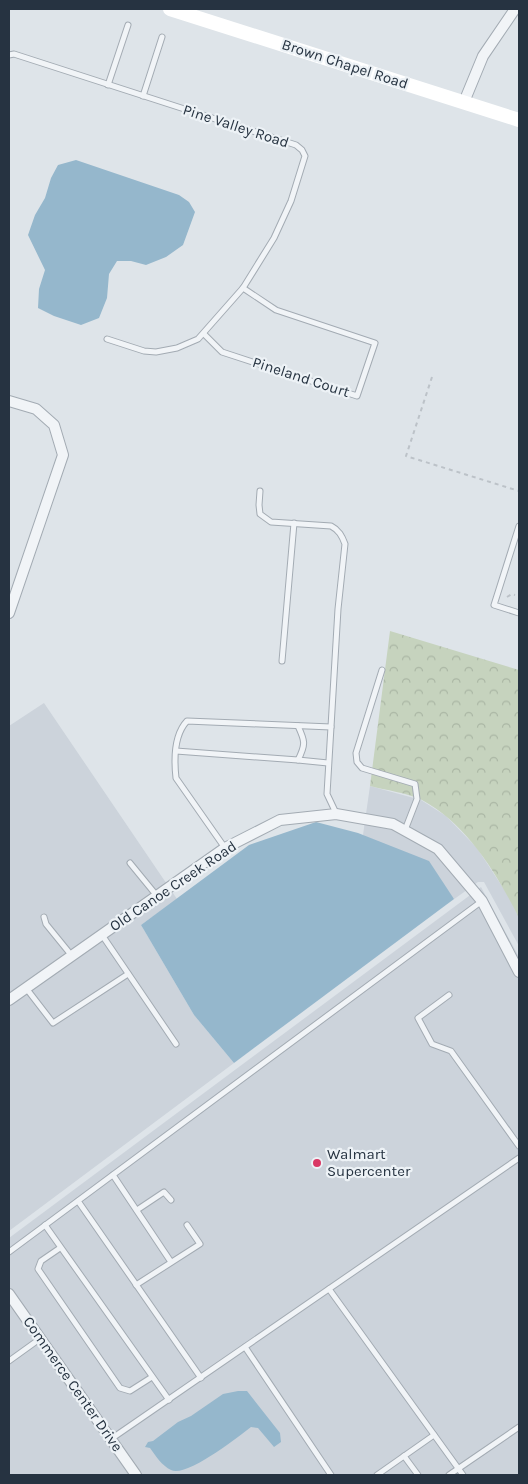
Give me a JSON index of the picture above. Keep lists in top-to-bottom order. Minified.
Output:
{"streets":{"street":["Brown Chapel Road","Old Canoe Creek Road","Commerce Center Drive"],"lane":["Pine Valley Road","Pineland Court"]},"crossings":[["Pine Valley Road","Pineland Court"]],"places":["Walmart Supercenter"]}
